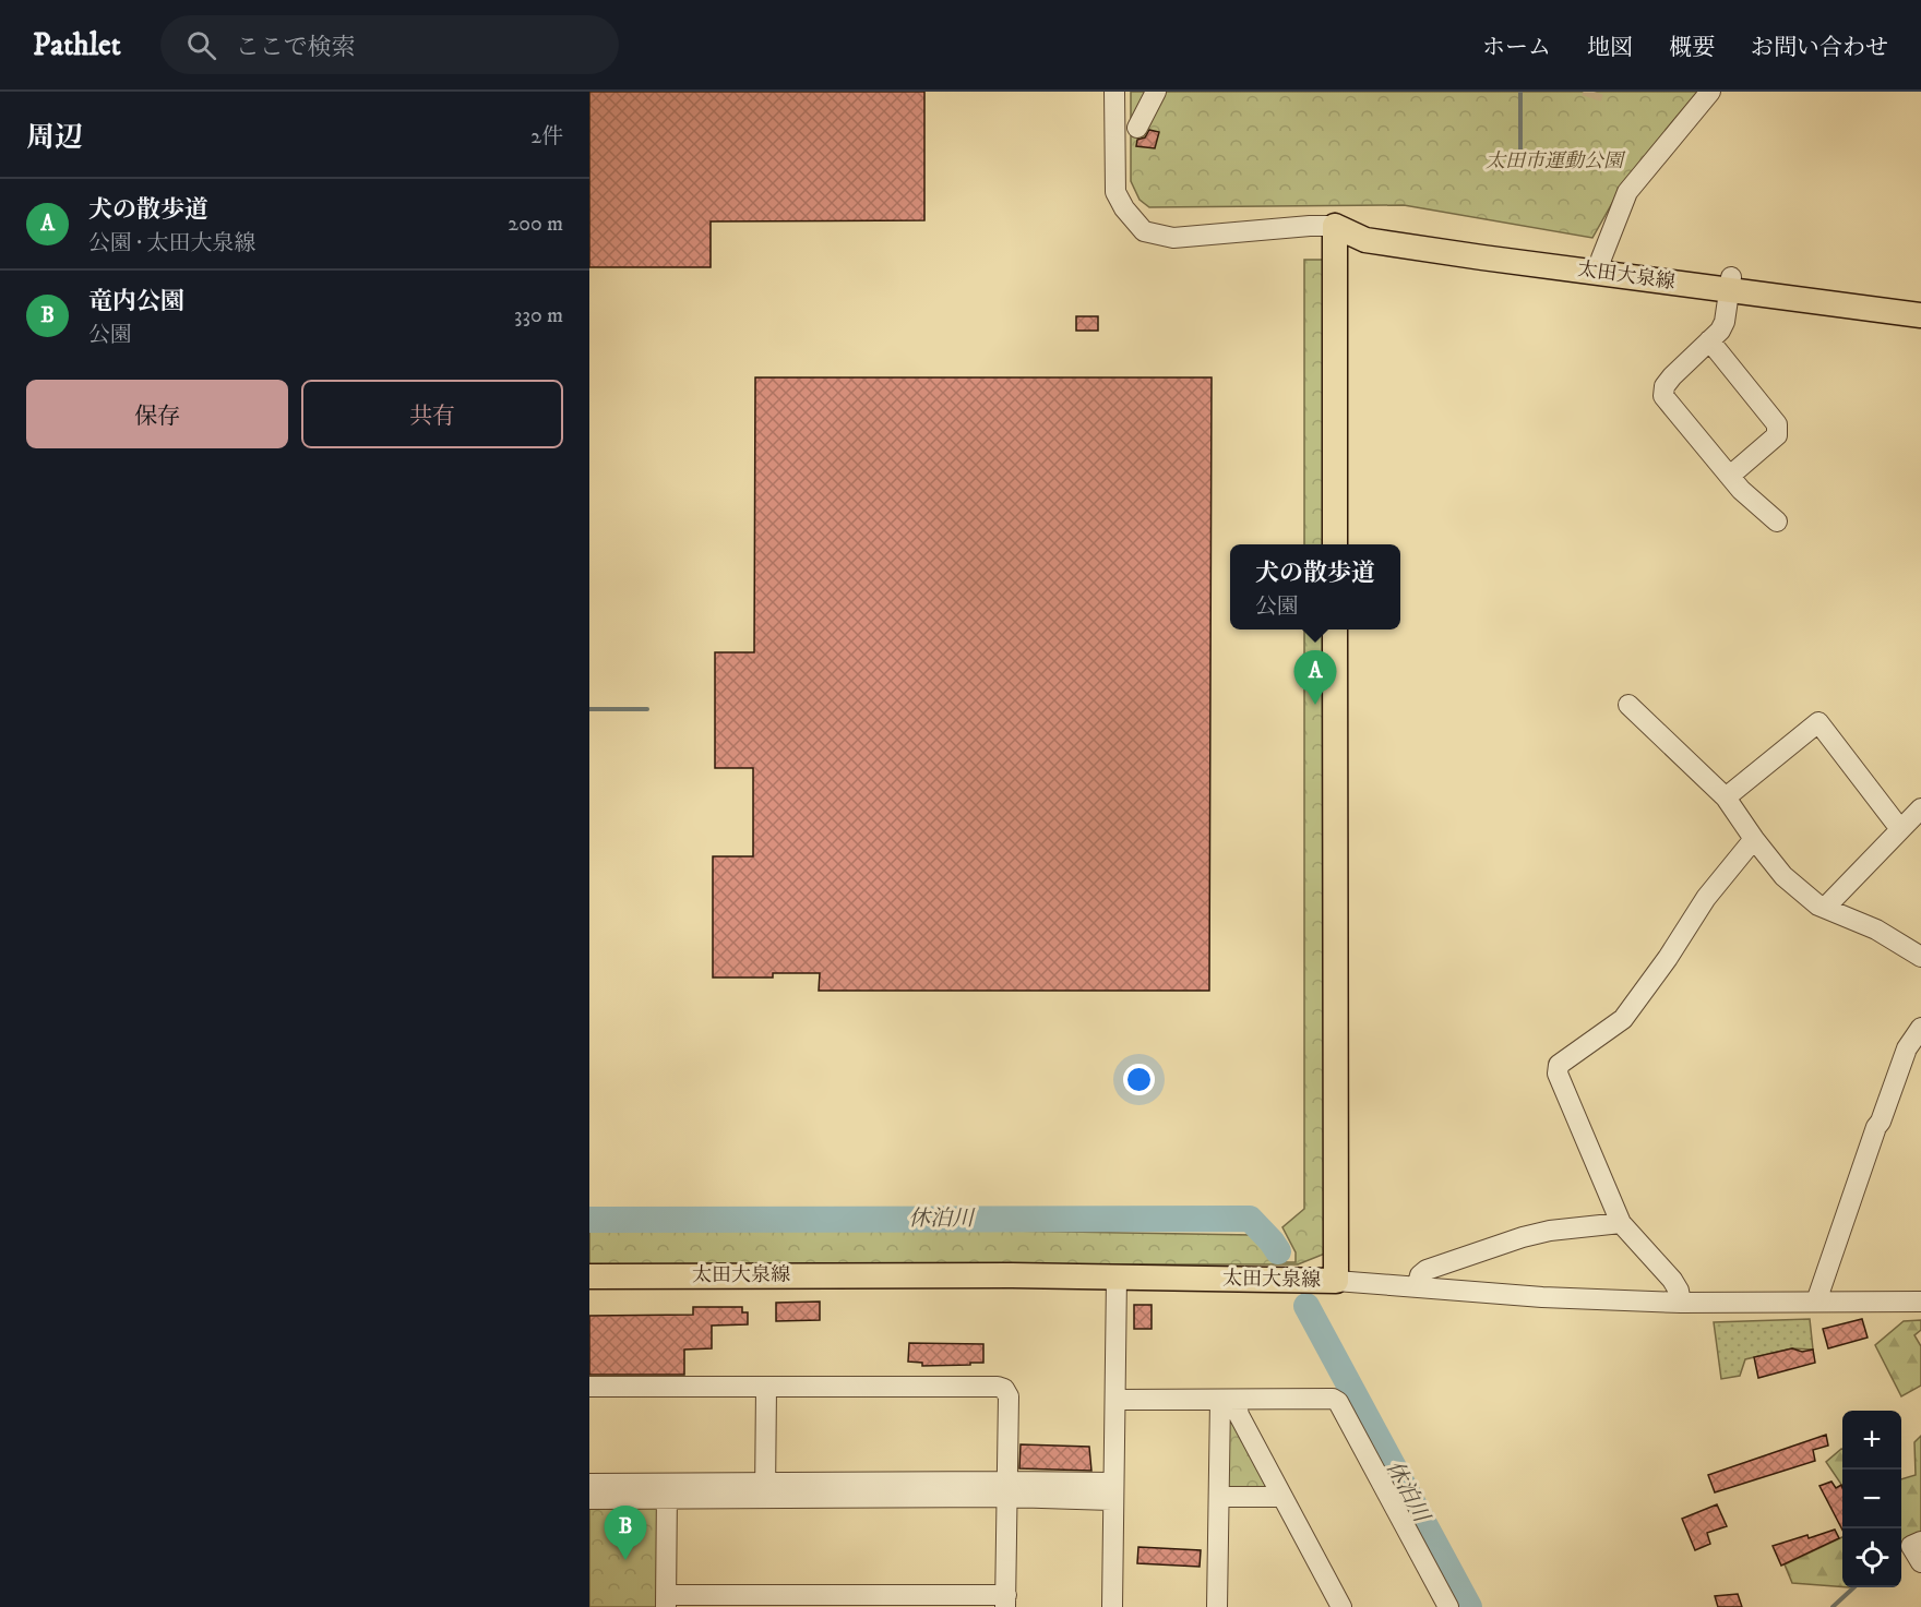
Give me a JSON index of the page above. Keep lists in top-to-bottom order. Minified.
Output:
{"streets":{"main road":["太田大泉線"]},"water":["休泊川"],"parks":["太田市運動公園"],"page":{"header":"Pathlet","search":"ここで検索","nav":["ホーム","地図","概要","お問い合わせ"],"heading":["周辺","2件"],"list":[{"mark":"A","name":"犬の散歩道","note":"公園 · 太田大泉線","value":"200 m"},{"mark":"B","name":"竜内公園","note":"公園","value":"330 m"}],"buttons":["保存","共有"],"popup":["犬の散歩道","公園"],"pins":["A","B"],"map_buttons":["+","−"]}}
